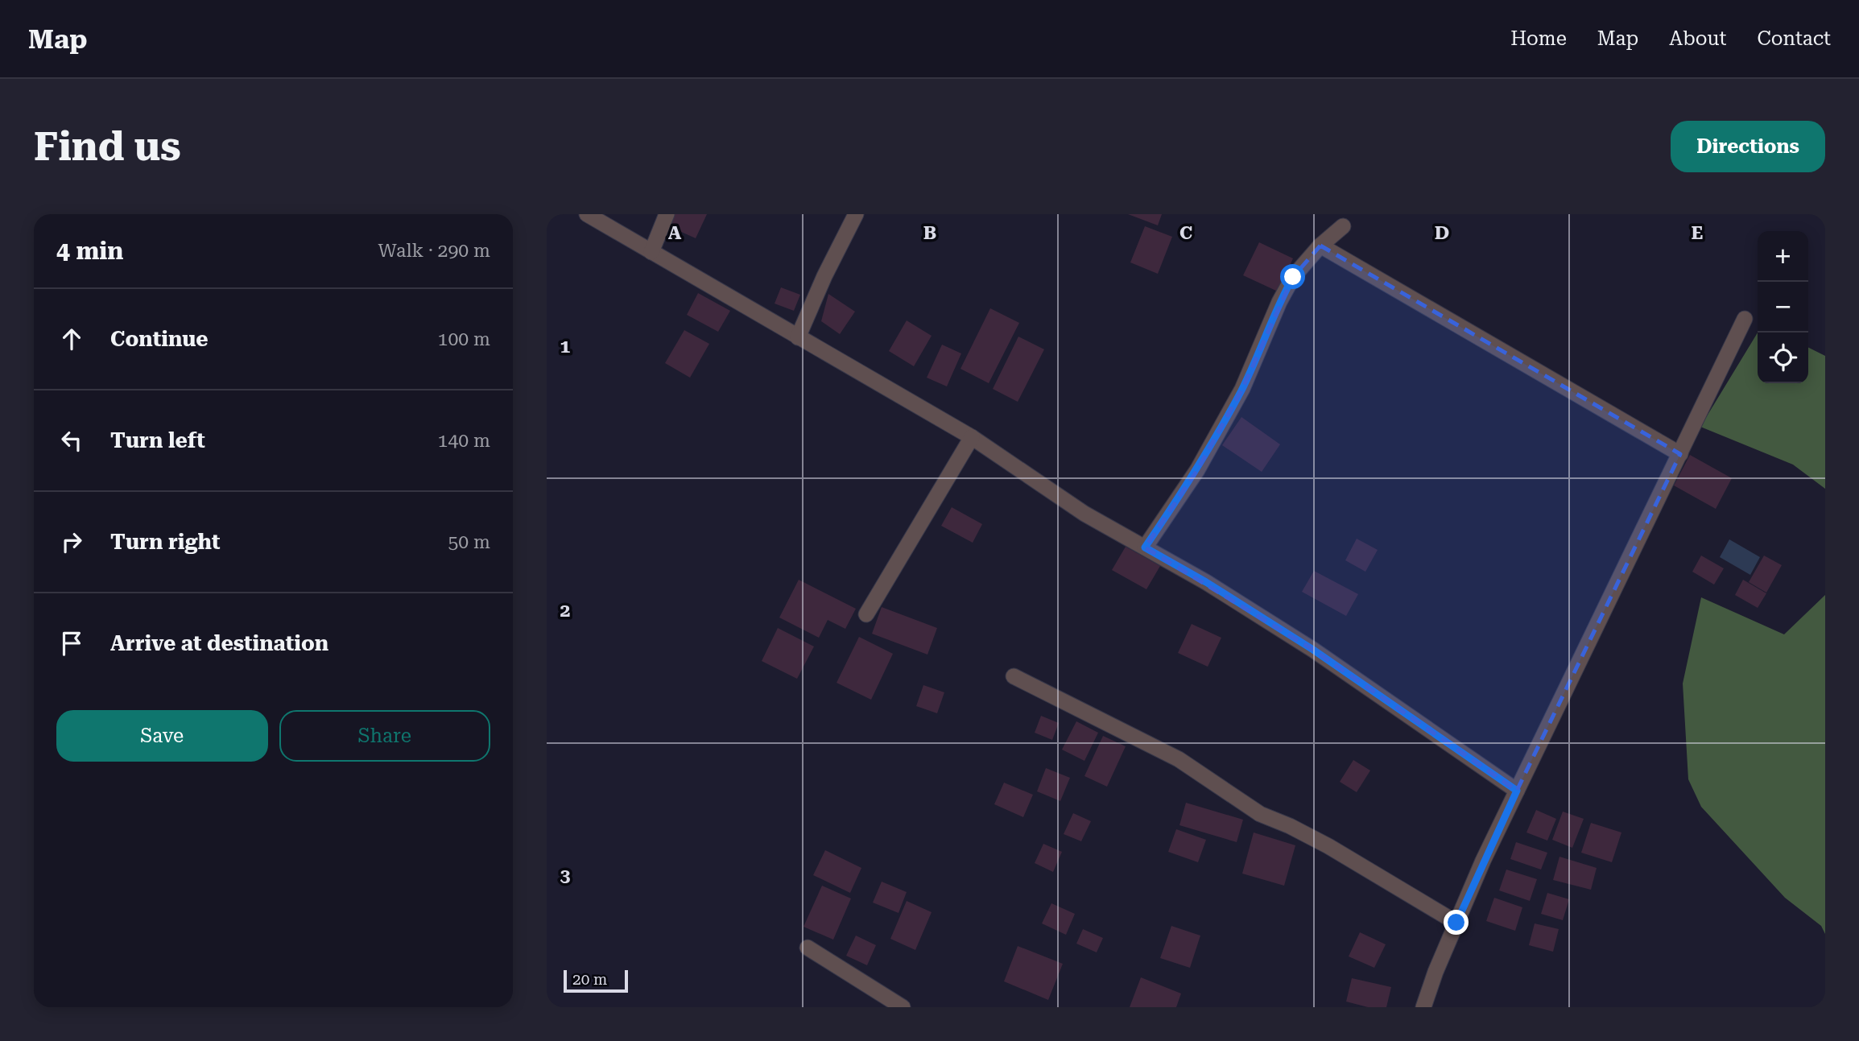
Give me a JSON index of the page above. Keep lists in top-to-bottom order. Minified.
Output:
{"scale_bar":"20 m","page":{"header":"Map","nav":["Home","Map","About","Contact"],"buttons":["Directions",["Save","Share"]],"title":"Find us","heading":["4 min","Walk · 290 m"],"map_buttons":["+","−"],"list":[["Continue","100 m"],["Turn left","140 m"],["Turn right","50 m"],"Arrive at destination"],"scale":"20 m"},"grid":{"columns":["A","B","C","D","E"],"rows":["1","2","3"]}}
